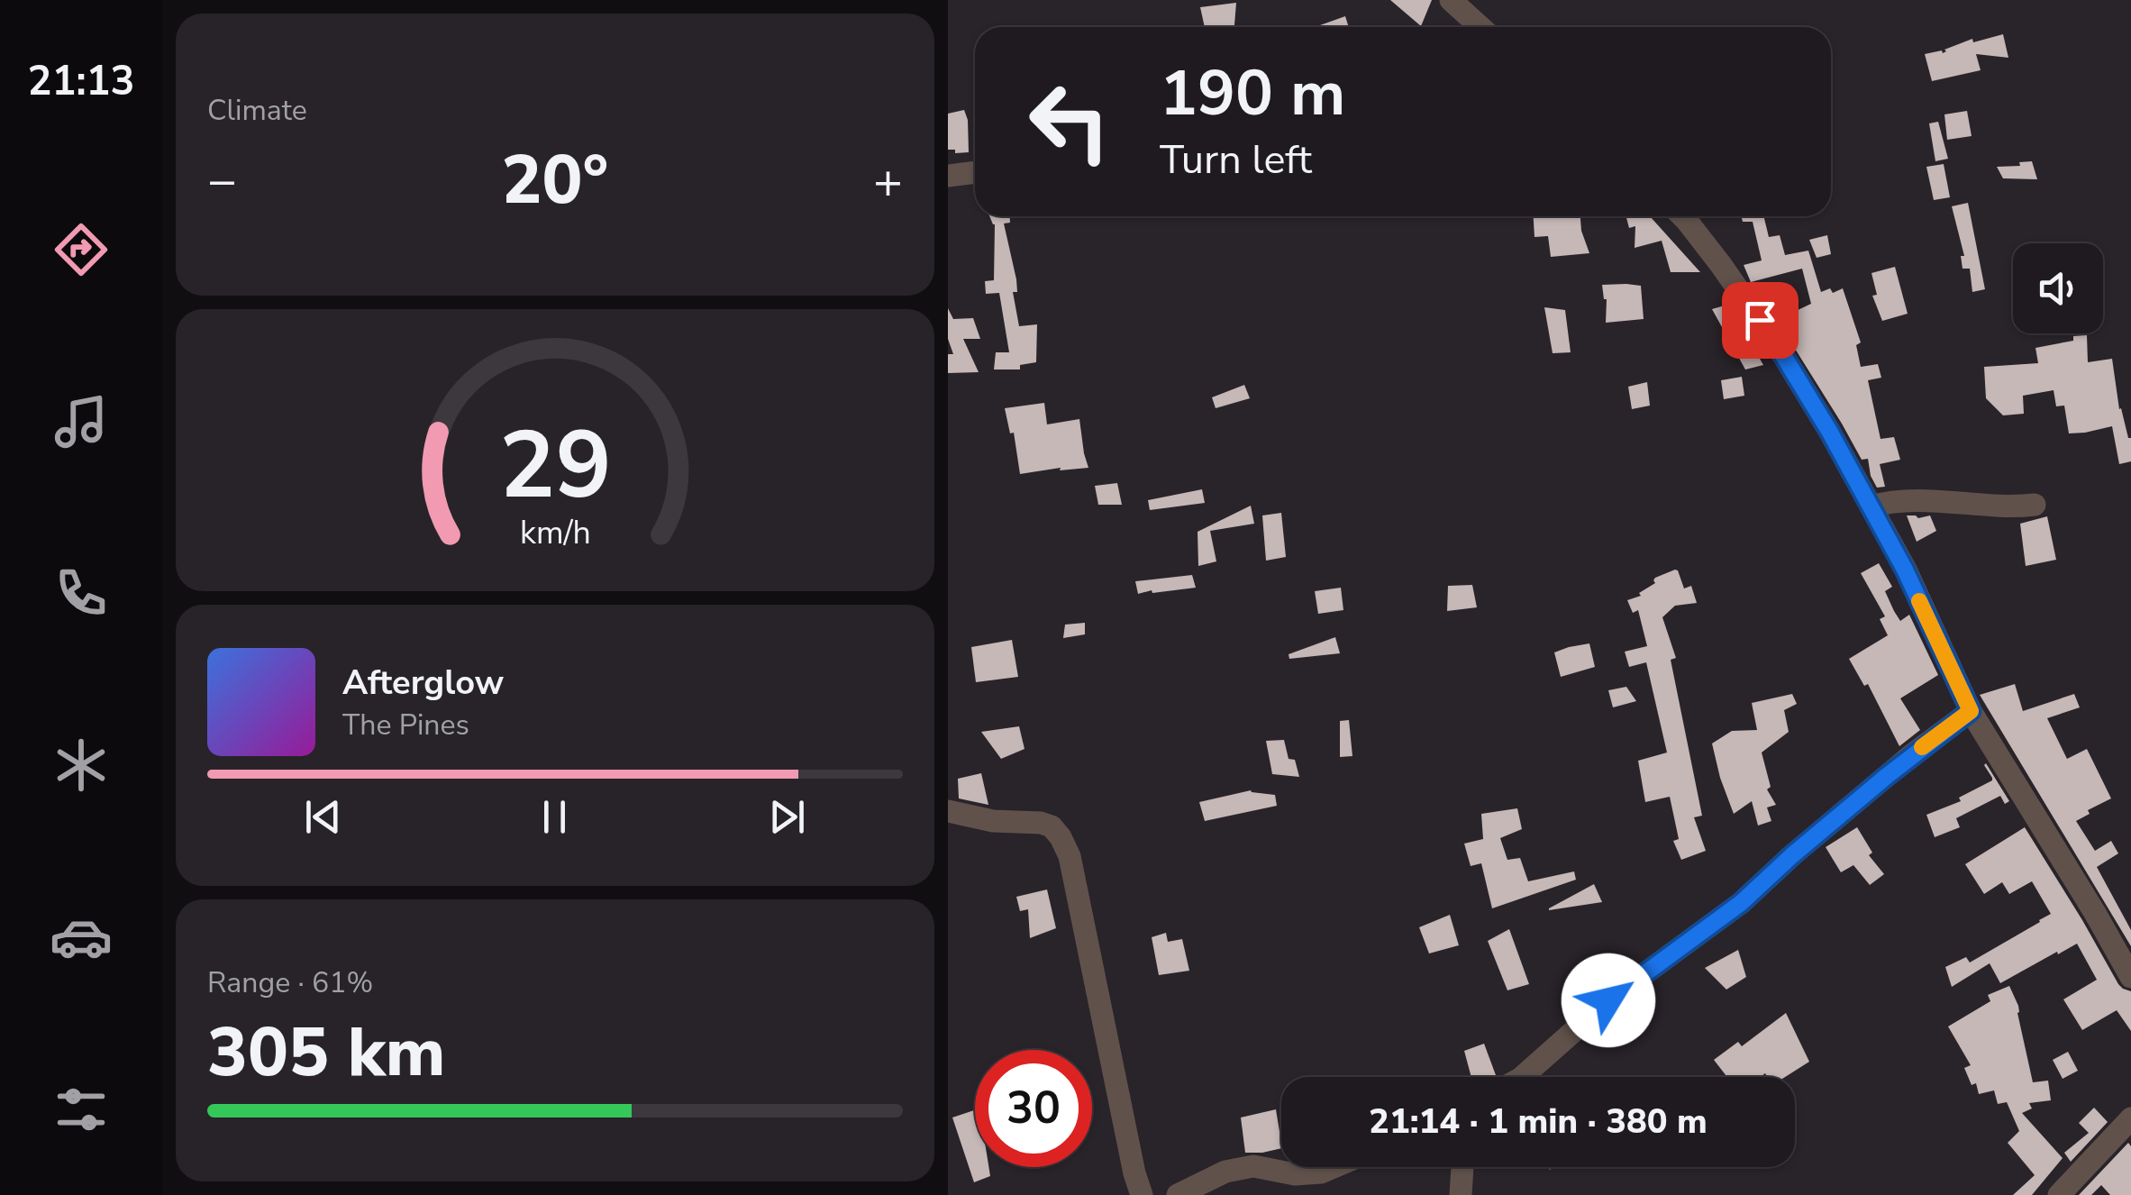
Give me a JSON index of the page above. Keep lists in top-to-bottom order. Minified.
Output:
{"page":{"tabs":"21:13","tile":["Climate",["Range · 61%","305 km"]],"turn":["190 m","Turn left"],"heat":["−","20°","+"],"song":["Afterglow","The Pines"],"limit":"30","trip":"21:14 · 1 min · 380 m","gauge":["29","km/h"]}}
